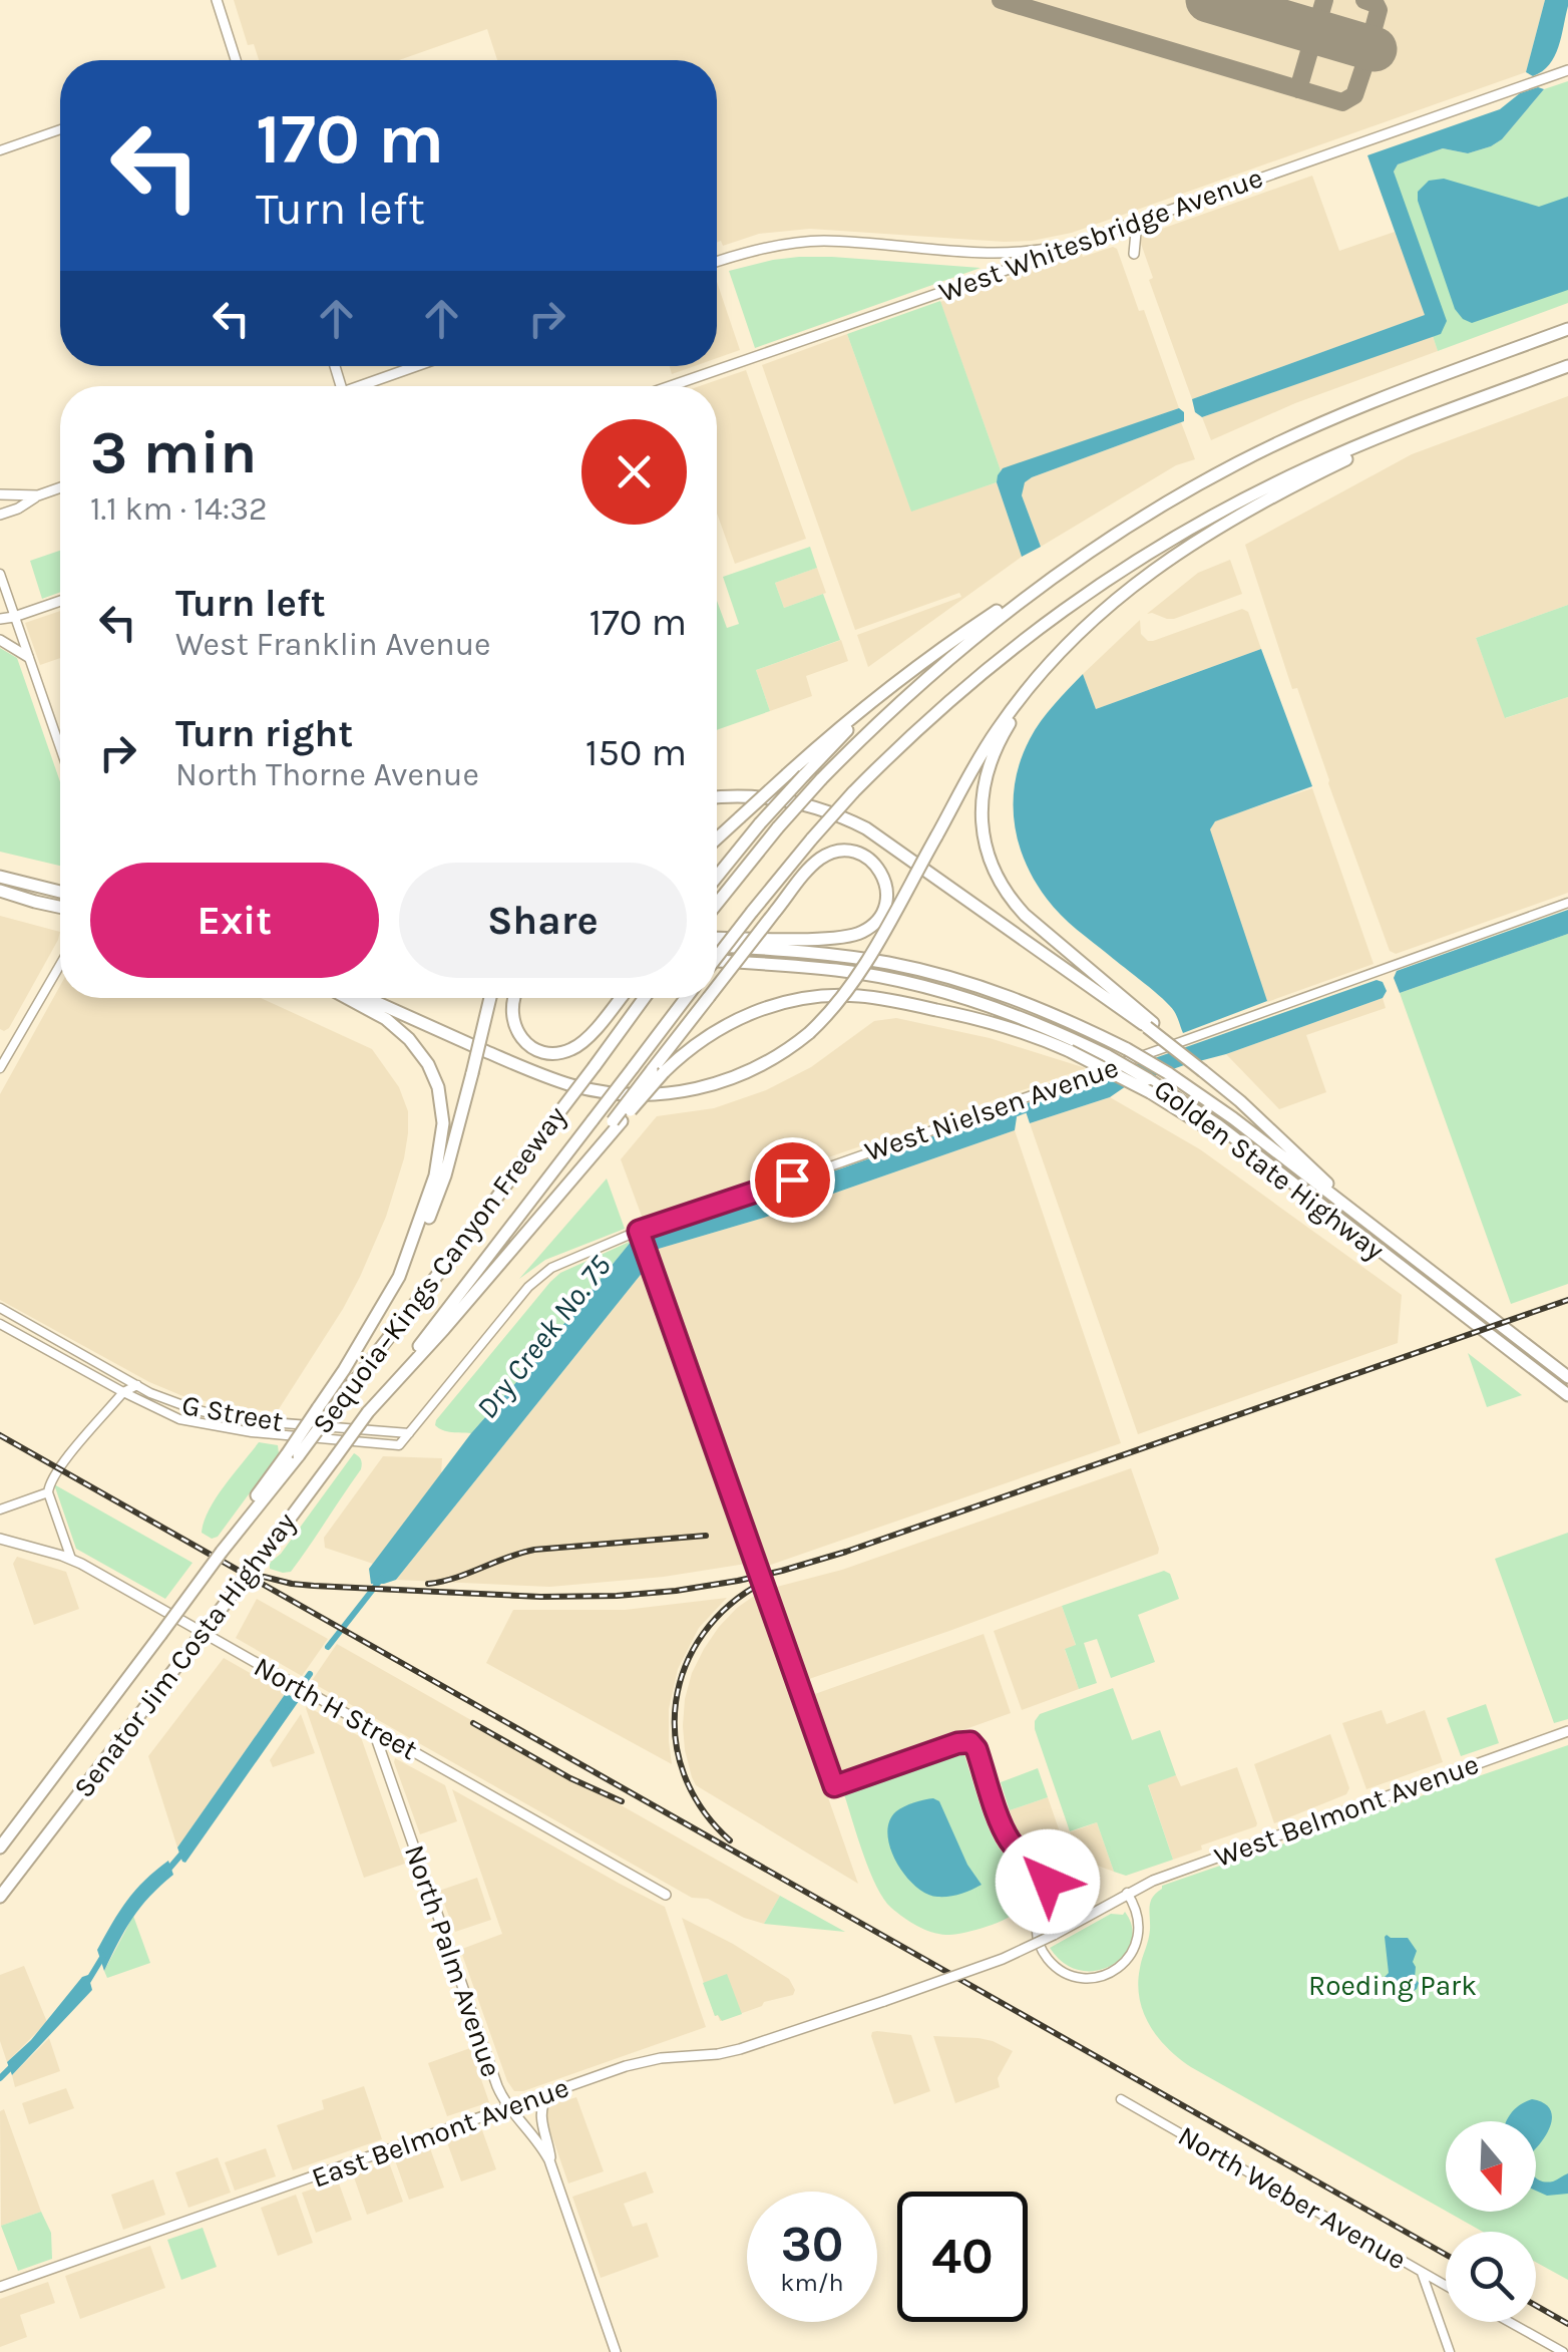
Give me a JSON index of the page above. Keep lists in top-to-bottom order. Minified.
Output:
{"streets":{"highway":["Golden State Highway","Sequoia–Kings Canyon Freeway","Senator Jim Costa Highway"],"main road":["West Whitesbridge Avenue","North H Street","West Belmont Avenue","North Palm Avenue","East Belmont Avenue"],"street":["West Nielsen Avenue","G Street","North Weber Avenue"]},"crossings":[["West Nielsen Avenue","G Street"],["Sequoia–Kings Canyon Freeway","Senator Jim Costa Highway"],["North H Street","North Palm Avenue"],["West Belmont Avenue","East Belmont Avenue"],["North Palm Avenue","East Belmont Avenue"]],"water":["Dry Creek No. 75"],"parks":["Roeding Park"],"north":"bottom","page":{"turn":["170 m","Turn left"],"heading":["3 min","1.1 km · 14:32"],"list":[{"name":"Turn left","note":"West Franklin Avenue","value":"170 m"},{"name":"Turn right","note":"North Thorne Avenue","value":"150 m"}],"buttons":["Exit","Share"],"speed":"30 km/h","limit":"40"}}
